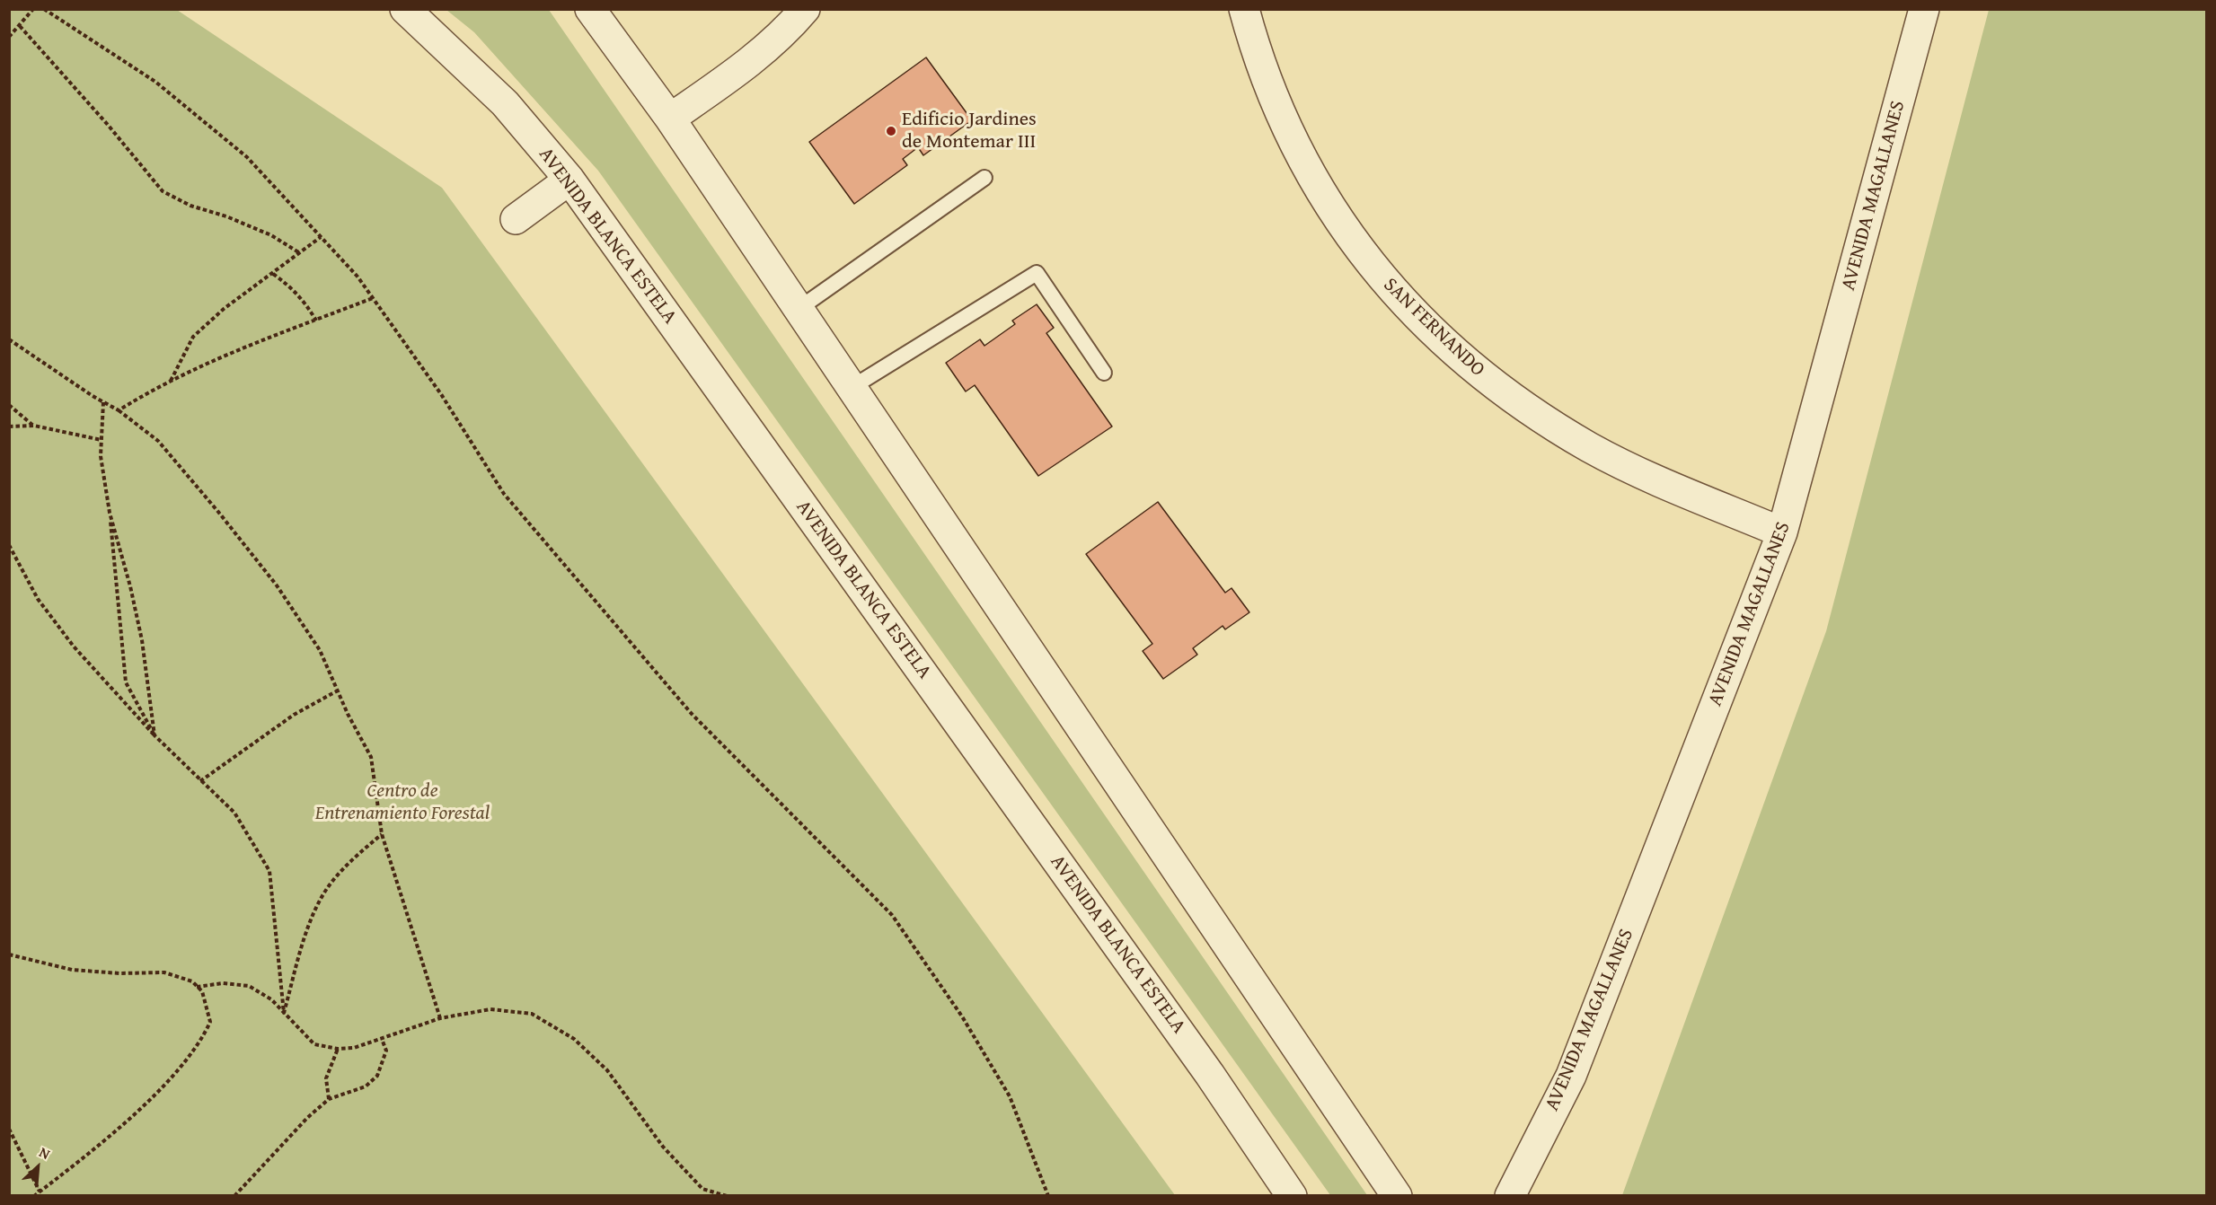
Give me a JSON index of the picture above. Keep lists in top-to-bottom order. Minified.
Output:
{"streets":{"street":["AVENIDA MAGALLANES","AVENIDA BLANCA ESTELA","SAN FERNANDO"]},"crossings":[["AVENIDA MAGALLANES","SAN FERNANDO"]],"parks":["Centro de Entrenamiento Forestal"],"places":["Edificio Jardines de Montemar III"],"north":"top right"}
